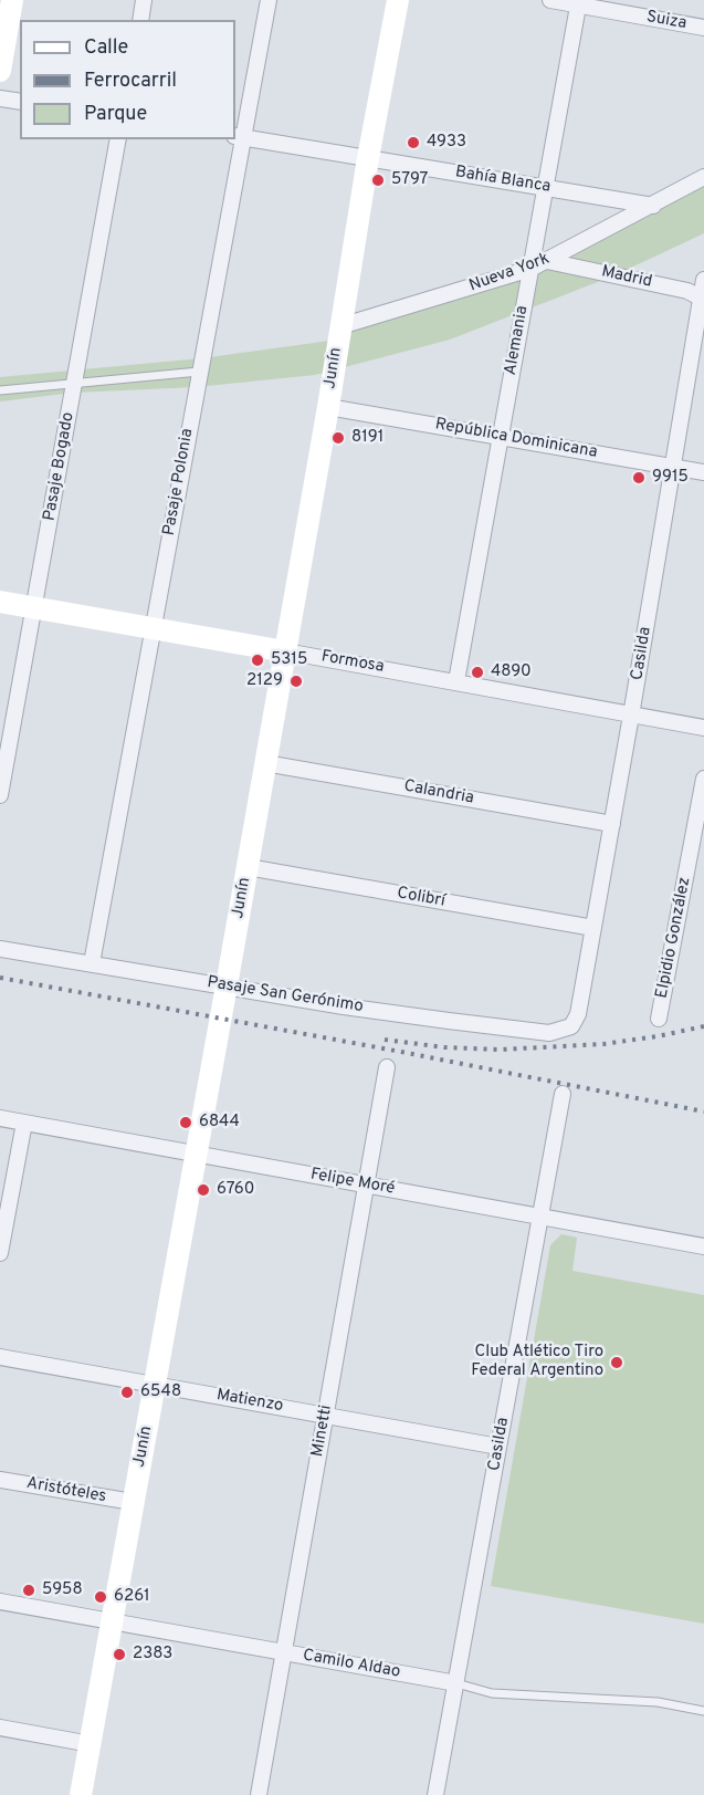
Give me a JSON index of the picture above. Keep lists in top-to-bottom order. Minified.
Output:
{"streets":{"main road":["Junín","Formosa"],"street":["Suiza","Bahía Blanca","Nueva York","Madrid","Alemania","República Dominicana","Pasaje Bogado","Pasaje Polonia","Casilda","Calandria","Colibrí","Elpidio González","Pasaje San Gerónimo","Felipe Moré","Matienzo","Minetti","Aristóteles","Camilo Aldao"]},"crossings":[["Suiza","Alemania"],["Bahía Blanca","Nueva York"],["Bahía Blanca","Alemania"],["Bahía Blanca","Junín"],["Bahía Blanca","Pasaje Polonia"],["Nueva York","Madrid"],["Nueva York","Alemania"],["Nueva York","Junín"],["Madrid","Casilda"],["Alemania","República Dominicana"],["Alemania","Formosa"],["Junín","República Dominicana"],["Junín","Formosa"],["Junín","Calandria"],["Junín","Colibrí"],["Junín","Pasaje San Gerónimo"],["Junín","Felipe Moré"],["Junín","Matienzo"],["Junín","Aristóteles"],["Junín","Camilo Aldao"],["República Dominicana","Casilda"],["Pasaje Bogado","Formosa"],["Pasaje Polonia","Formosa"],["Pasaje Polonia","Pasaje San Gerónimo"],["Casilda","Formosa"],["Casilda","Calandria"],["Casilda","Colibrí"],["Casilda","Pasaje San Gerónimo"],["Casilda","Felipe Moré"],["Casilda","Matienzo"],["Casilda","Camilo Aldao"],["Felipe Moré","Minetti"],["Matienzo","Minetti"],["Minetti","Camilo Aldao"]],"places":["4933","5797","8191","9915","5315","4890","2129","6844","6760","Club Atlético Tiro Federal Argentino","6548","5958","6261","2383"],"legend":["Calle","Ferrocarril","Parque"]}
